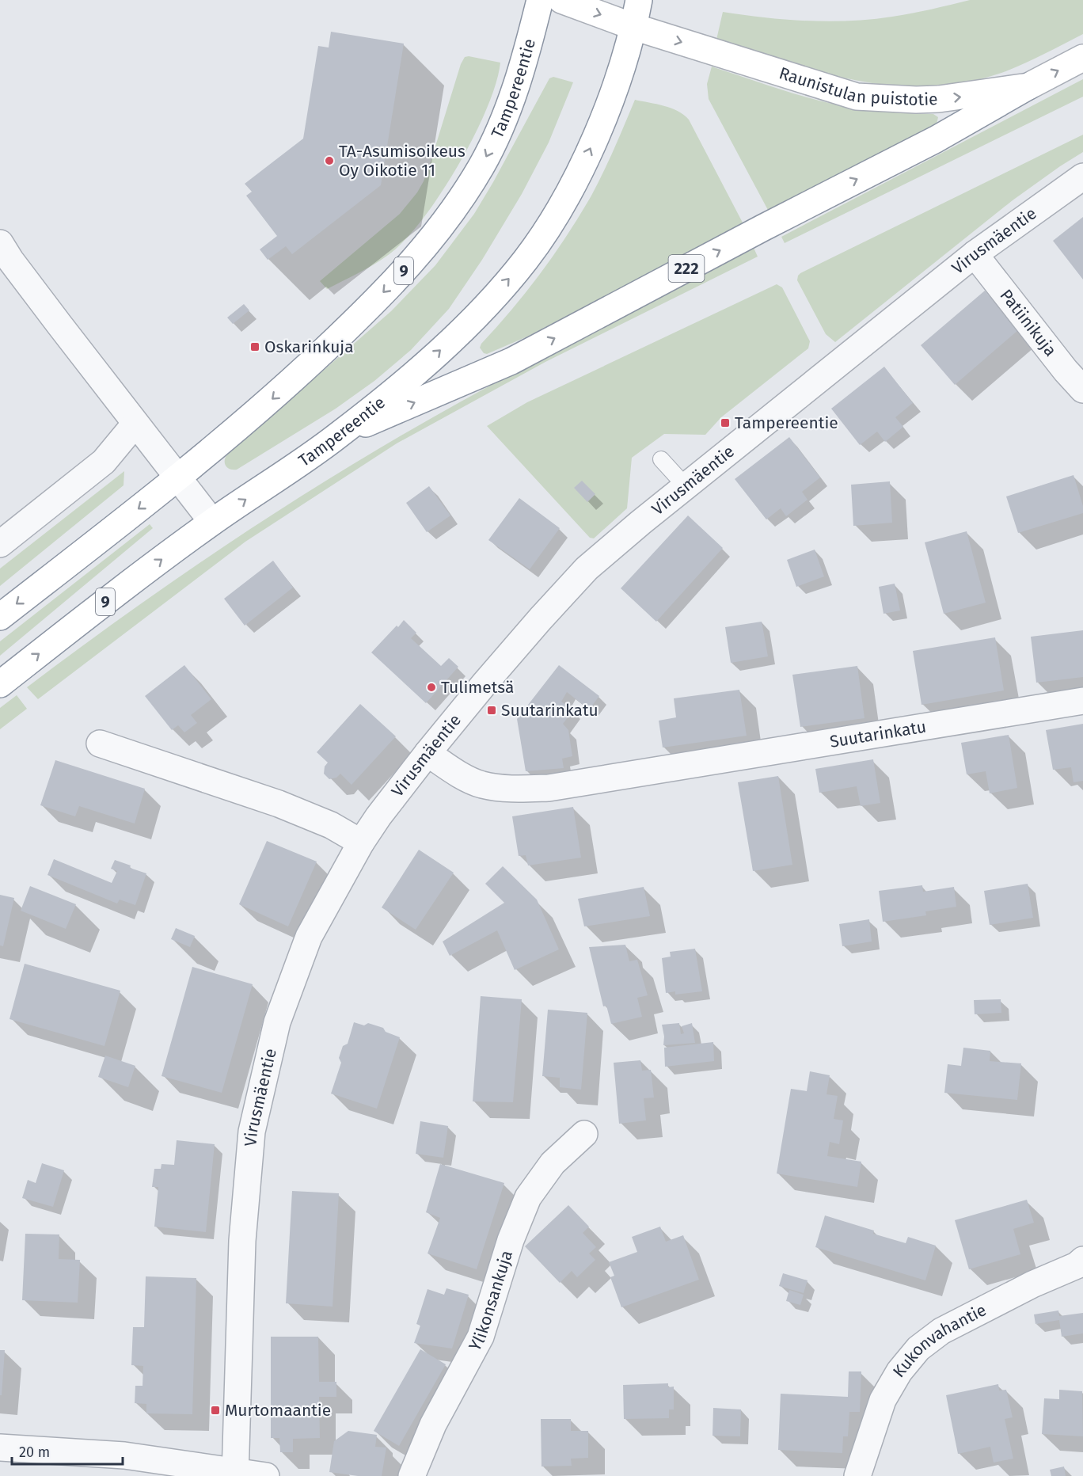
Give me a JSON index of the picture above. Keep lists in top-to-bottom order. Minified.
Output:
{"streets":{"main road":["Raunistulan puistotie","Tampereentie","222","9"],"street":["Virusmäentie","Patiinikuja","Suutarinkatu","Ylikonsankuja","Kukonvahantie"]},"crossings":[["Raunistulan puistotie","Tampereentie"],["Raunistulan puistotie","222"],["Tampereentie","222"],["Virusmäentie","Patiinikuja"],["Virusmäentie","Suutarinkatu"]],"one_way":["Raunistulan puistotie"],"places":{"other":["TA-Asumisoikeus Oy Oikotie 11","Tulimetsä"],"transit":["Oskarinkuja","Tampereentie","Suutarinkatu","Murtomaantie"]},"scale_bar":"20 m"}
